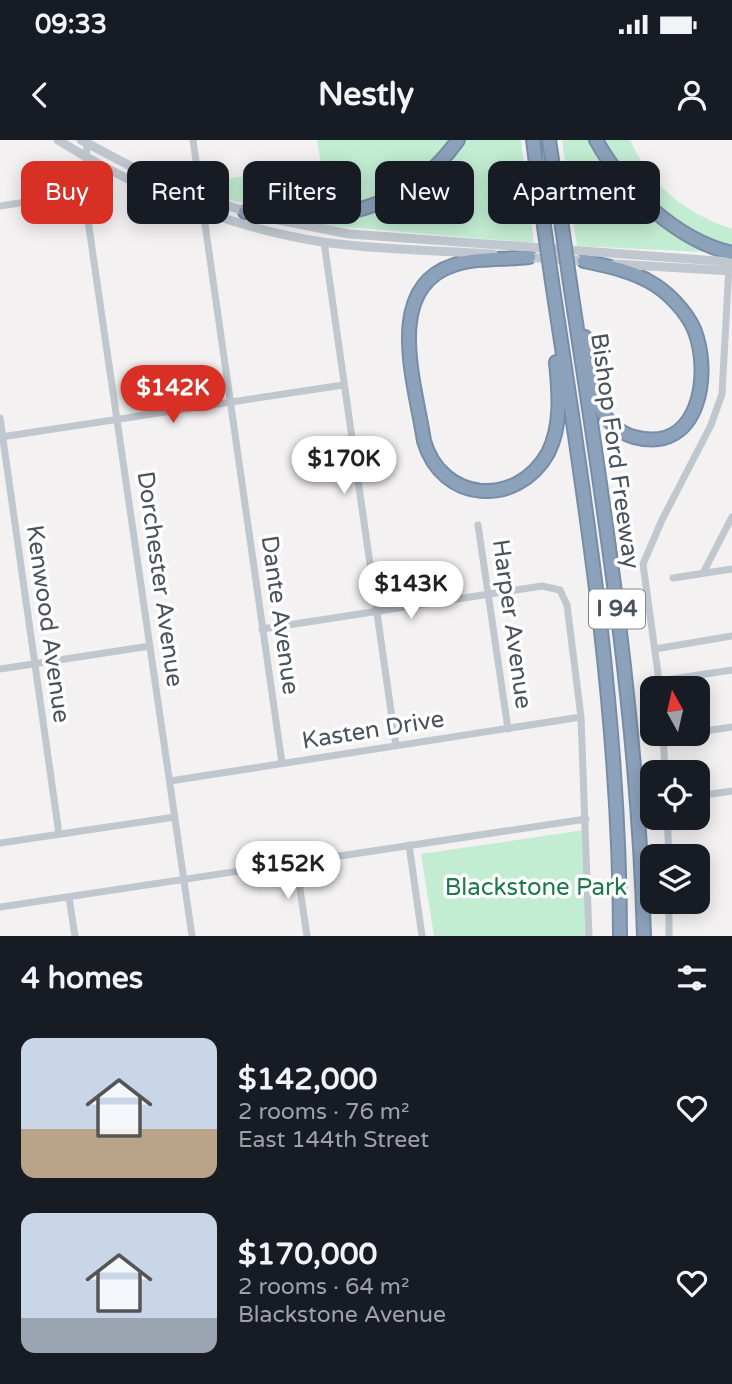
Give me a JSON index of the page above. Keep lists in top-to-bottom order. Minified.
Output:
{"streets":{"highway":["Bishop Ford Freeway","I 94"],"street":["Dorchester Avenue","Dante Avenue","Kenwood Avenue","Harper Avenue","Kasten Drive"]},"crossings":[["Dorchester Avenue","Kasten Drive"],["Dante Avenue","Kasten Drive"],["Harper Avenue","Kasten Drive"]],"parks":["Blackstone Park"],"north":"top","page":{"status":"09:33","header":"Nestly","chip":["Buy","Rent","Filters","New","Apartment"],"price":["$142K","$170K","$143K","$152K"],"heading":"4 homes","list":[{"name":"$142,000","note":"2 rooms · 76 m² · East 144th Street"},{"name":"$170,000","note":"2 rooms · 64 m² · Blackstone Avenue"}]}}
